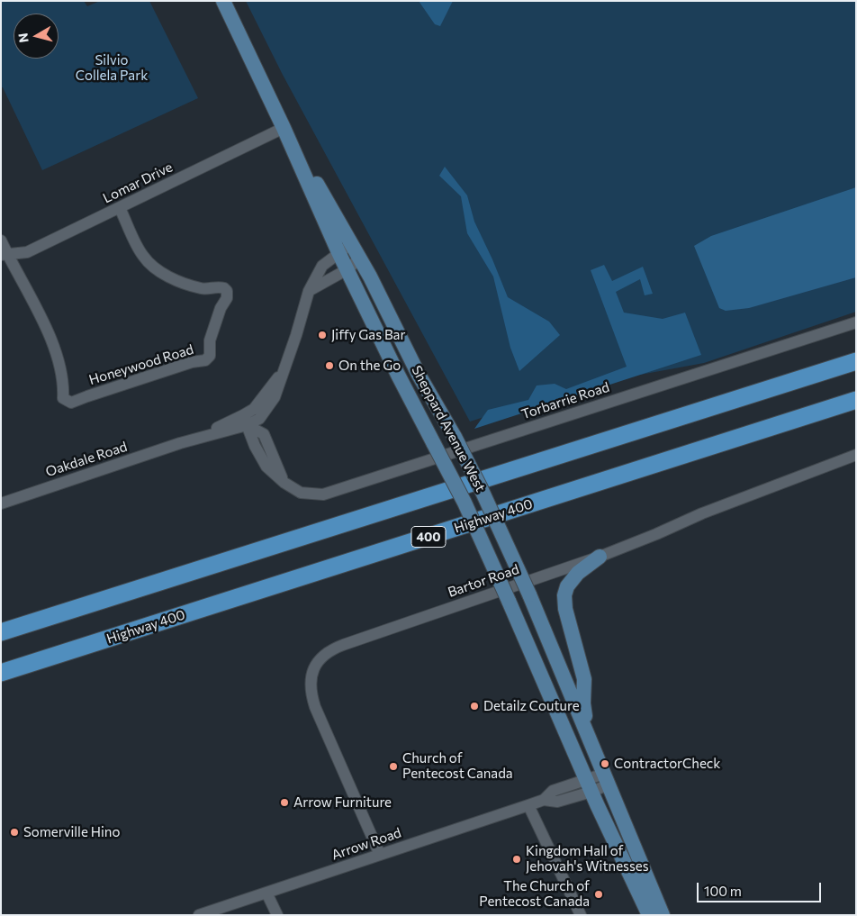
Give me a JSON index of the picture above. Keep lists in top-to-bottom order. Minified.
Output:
{"streets":{"highway":["Highway 400","400"],"main road":["Sheppard Avenue West"],"street":["Lomar Drive","Honeywood Road","Torbarrie Road","Oakdale Road","Bartor Road","Arrow Road"]},"crossings":[["Lomar Drive","Honeywood Road"],["Lomar Drive","Sheppard Avenue West"],["Torbarrie Road","Oakdale Road"],["Sheppard Avenue West","Oakdale Road"],["Sheppard Avenue West","Arrow Road"],["Bartor Road","Arrow Road"]],"parks":["Silvio Collela Park"],"places":["Jiffy Gas Bar","On the Go","Detailz Couture","ContractorCheck","Church of Pentecost Canada","Arrow Furniture","Somerville Hino","Kingdom Hall of Jehovah's Witnesses","The Church of Pentecost Canada"],"scale_bar":"100 m","north":"left"}
